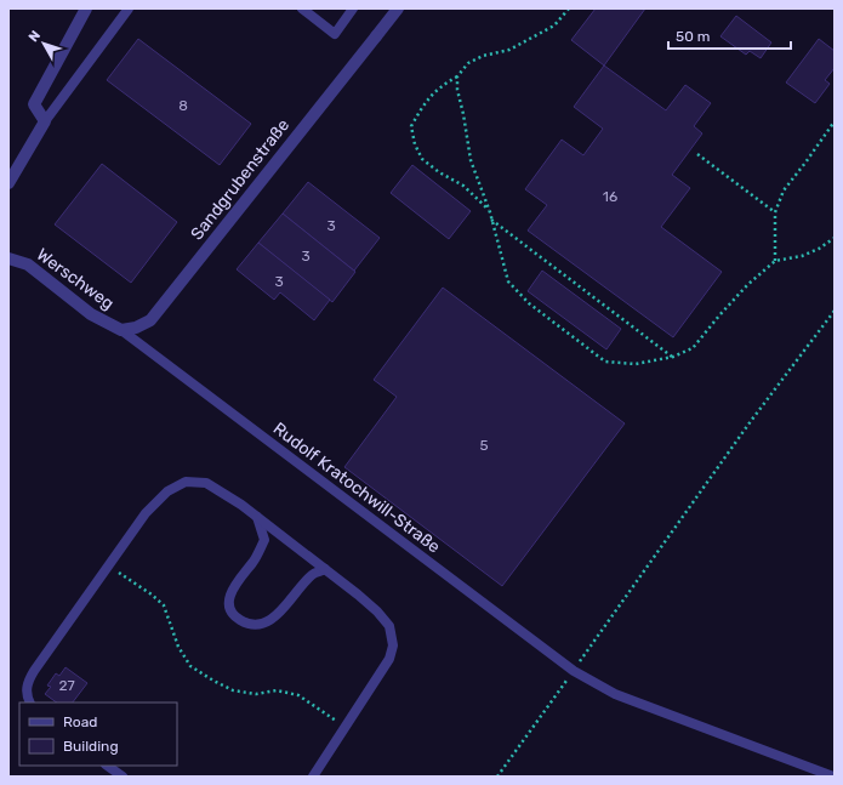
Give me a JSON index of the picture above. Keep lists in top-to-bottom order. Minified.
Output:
{"streets":{"street":["Sandgrubenstraße","Werschweg"],"lane":["Rudolf Kratochwill-Straße"]},"crossings":[["Sandgrubenstraße","Werschweg"],["Sandgrubenstraße","Rudolf Kratochwill-Straße"],["Werschweg","Rudolf Kratochwill-Straße"]],"house_numbers":["8","16","3","3","3","5","27"],"legend":["Road","Building"],"scale_bar":"50 m","north":"top left"}
